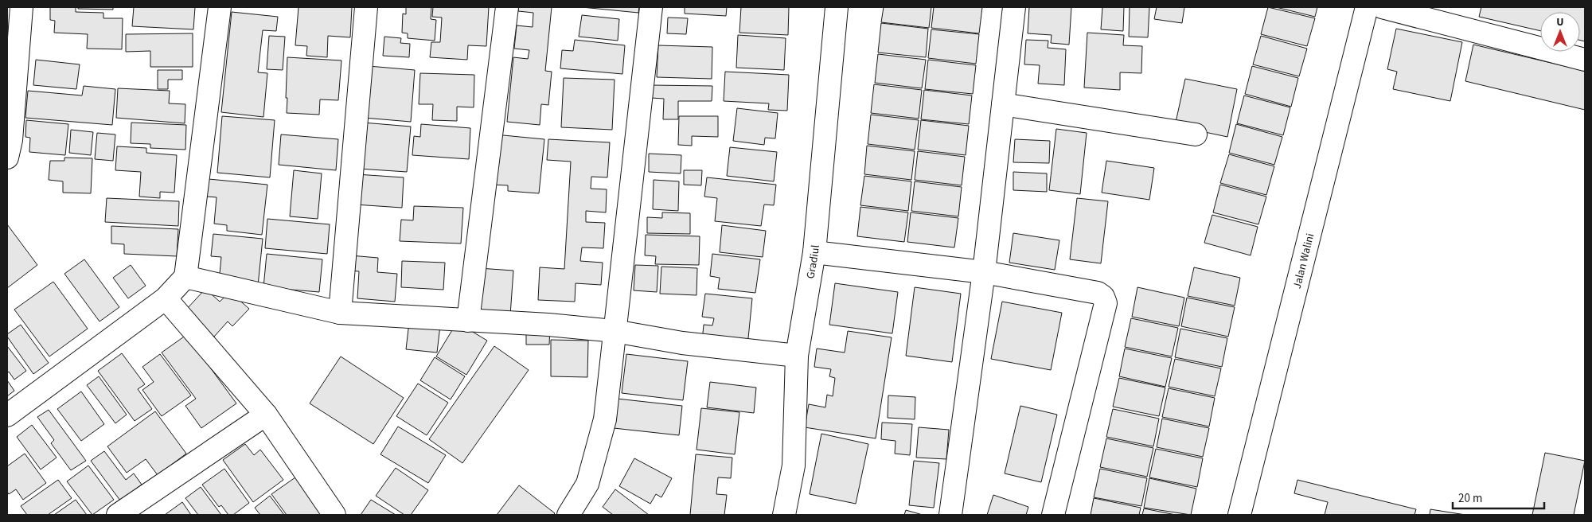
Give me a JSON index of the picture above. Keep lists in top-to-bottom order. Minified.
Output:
{"streets":{"street":["Jalan Walini","Gradiul"]},"scale_bar":"20 m","north":"top"}
